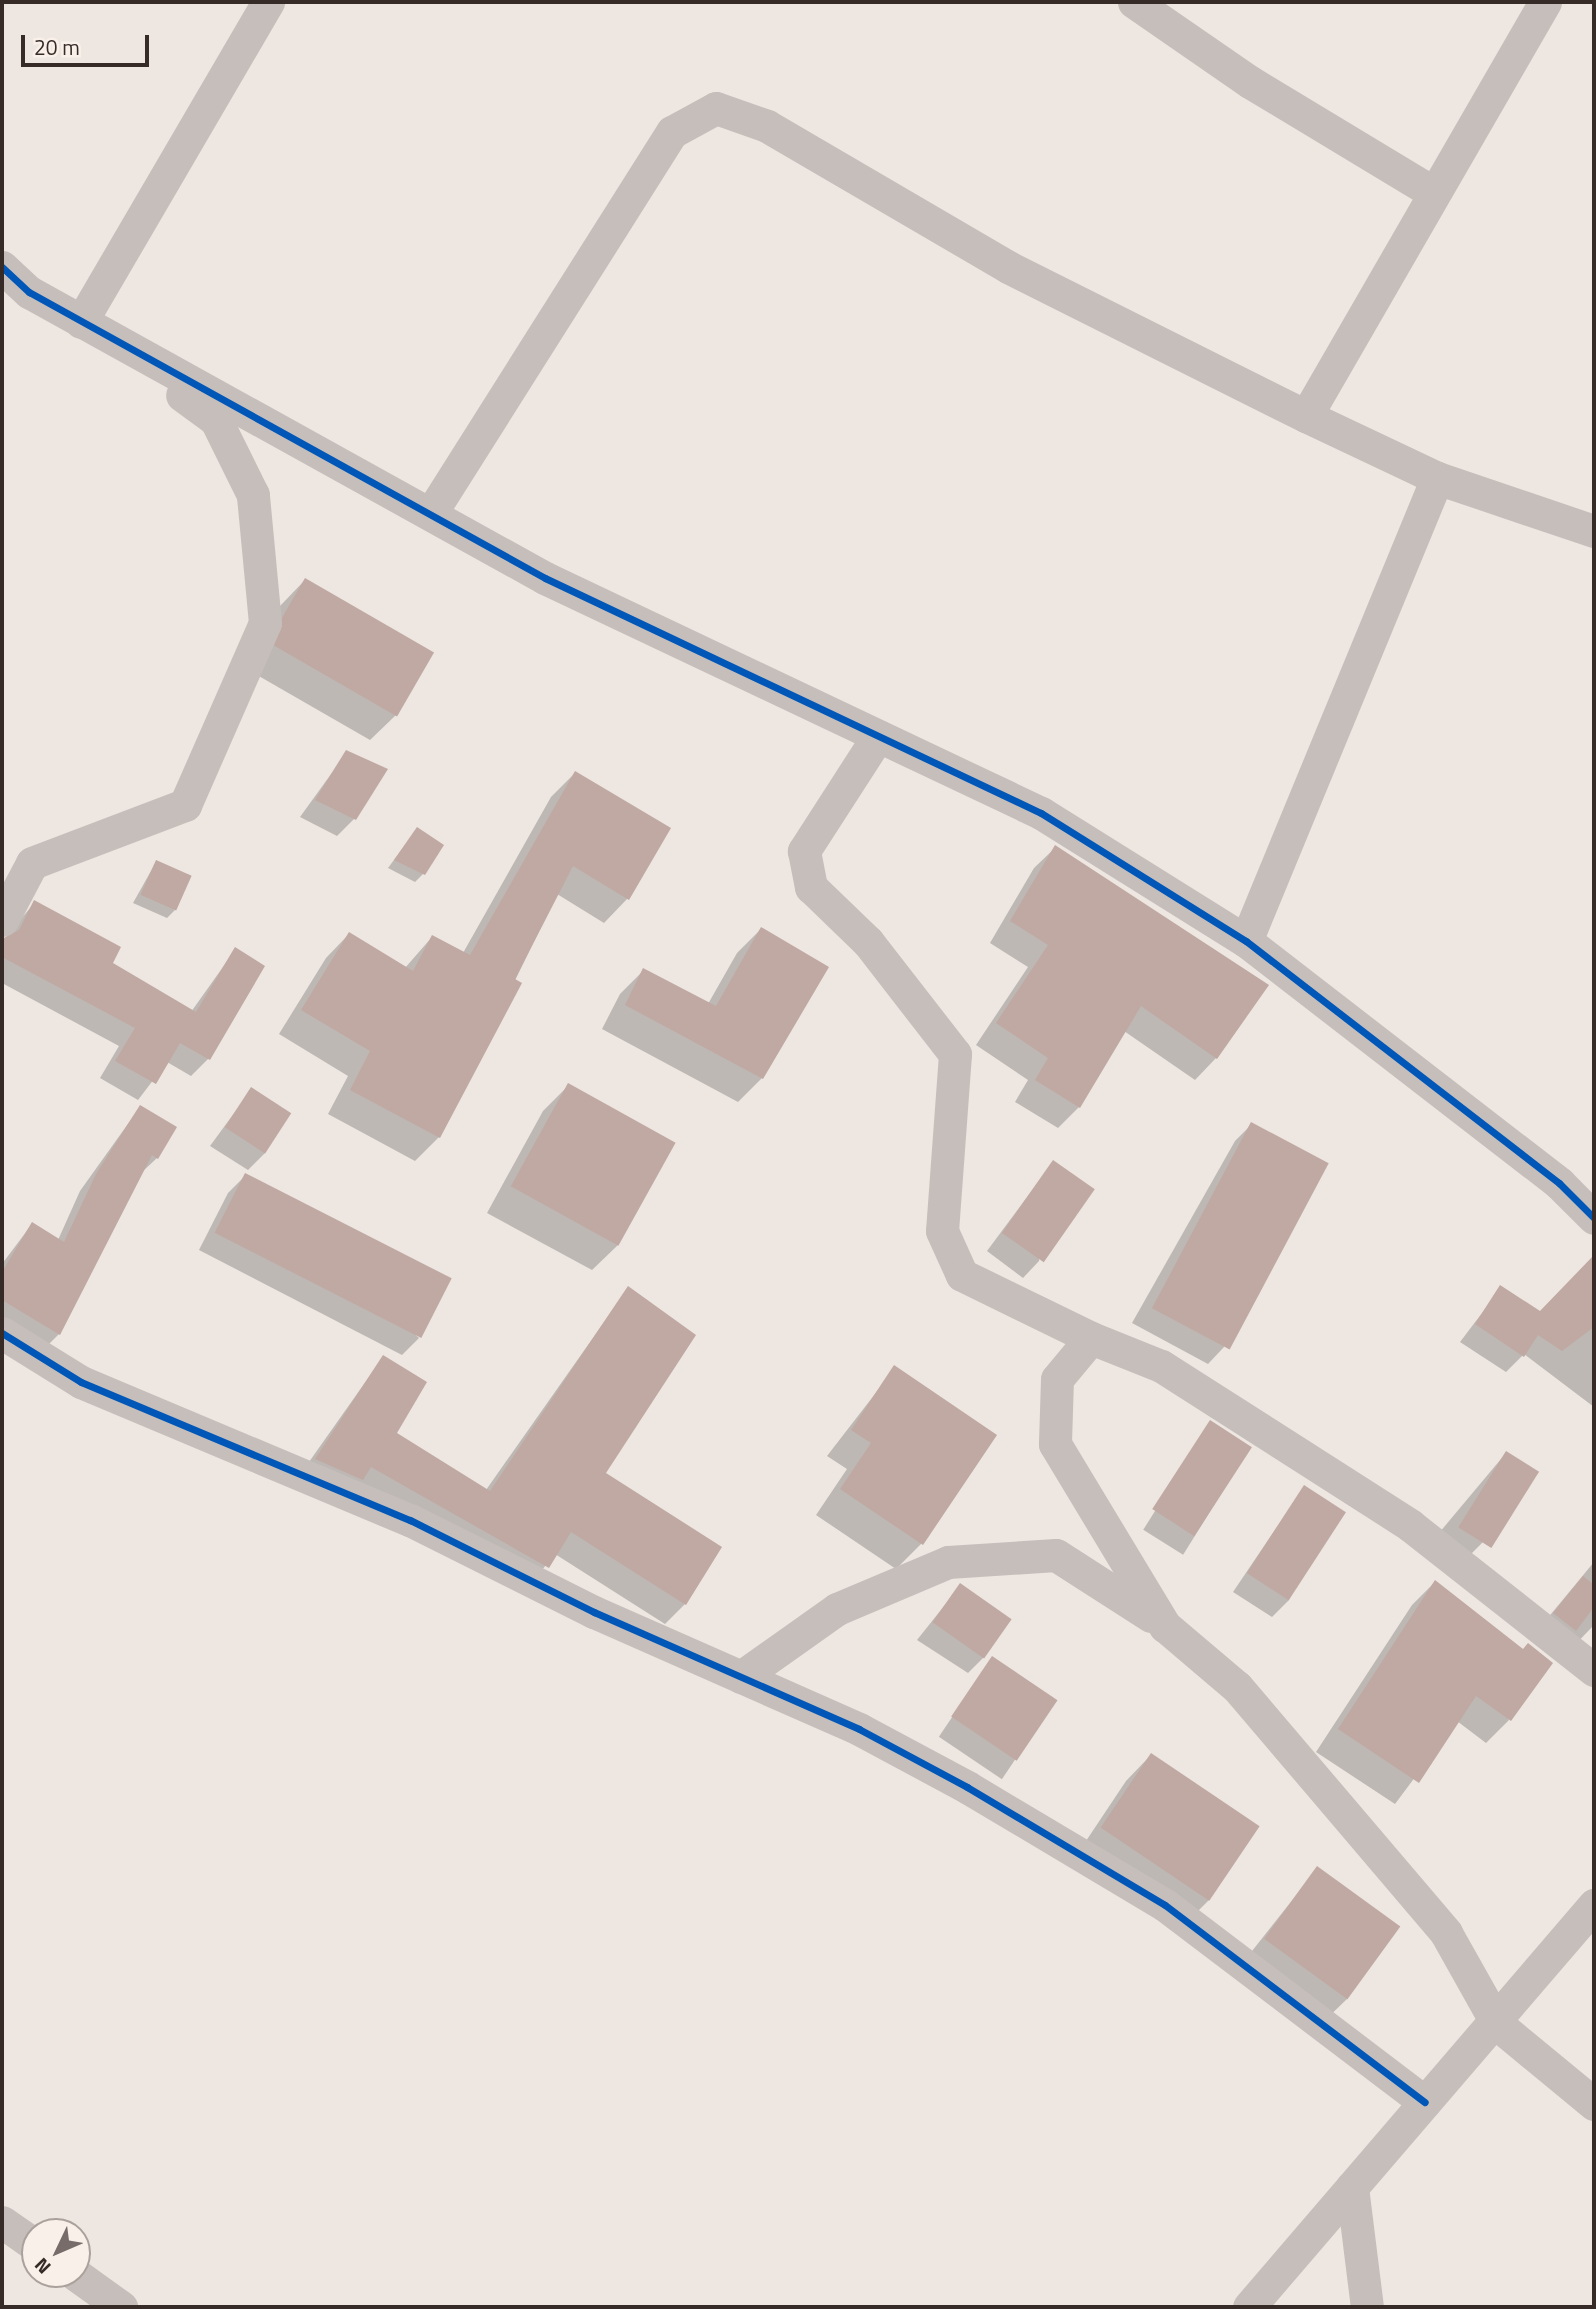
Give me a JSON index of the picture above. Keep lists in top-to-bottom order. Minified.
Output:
{"scale_bar":"20 m","north":"bottom left"}
